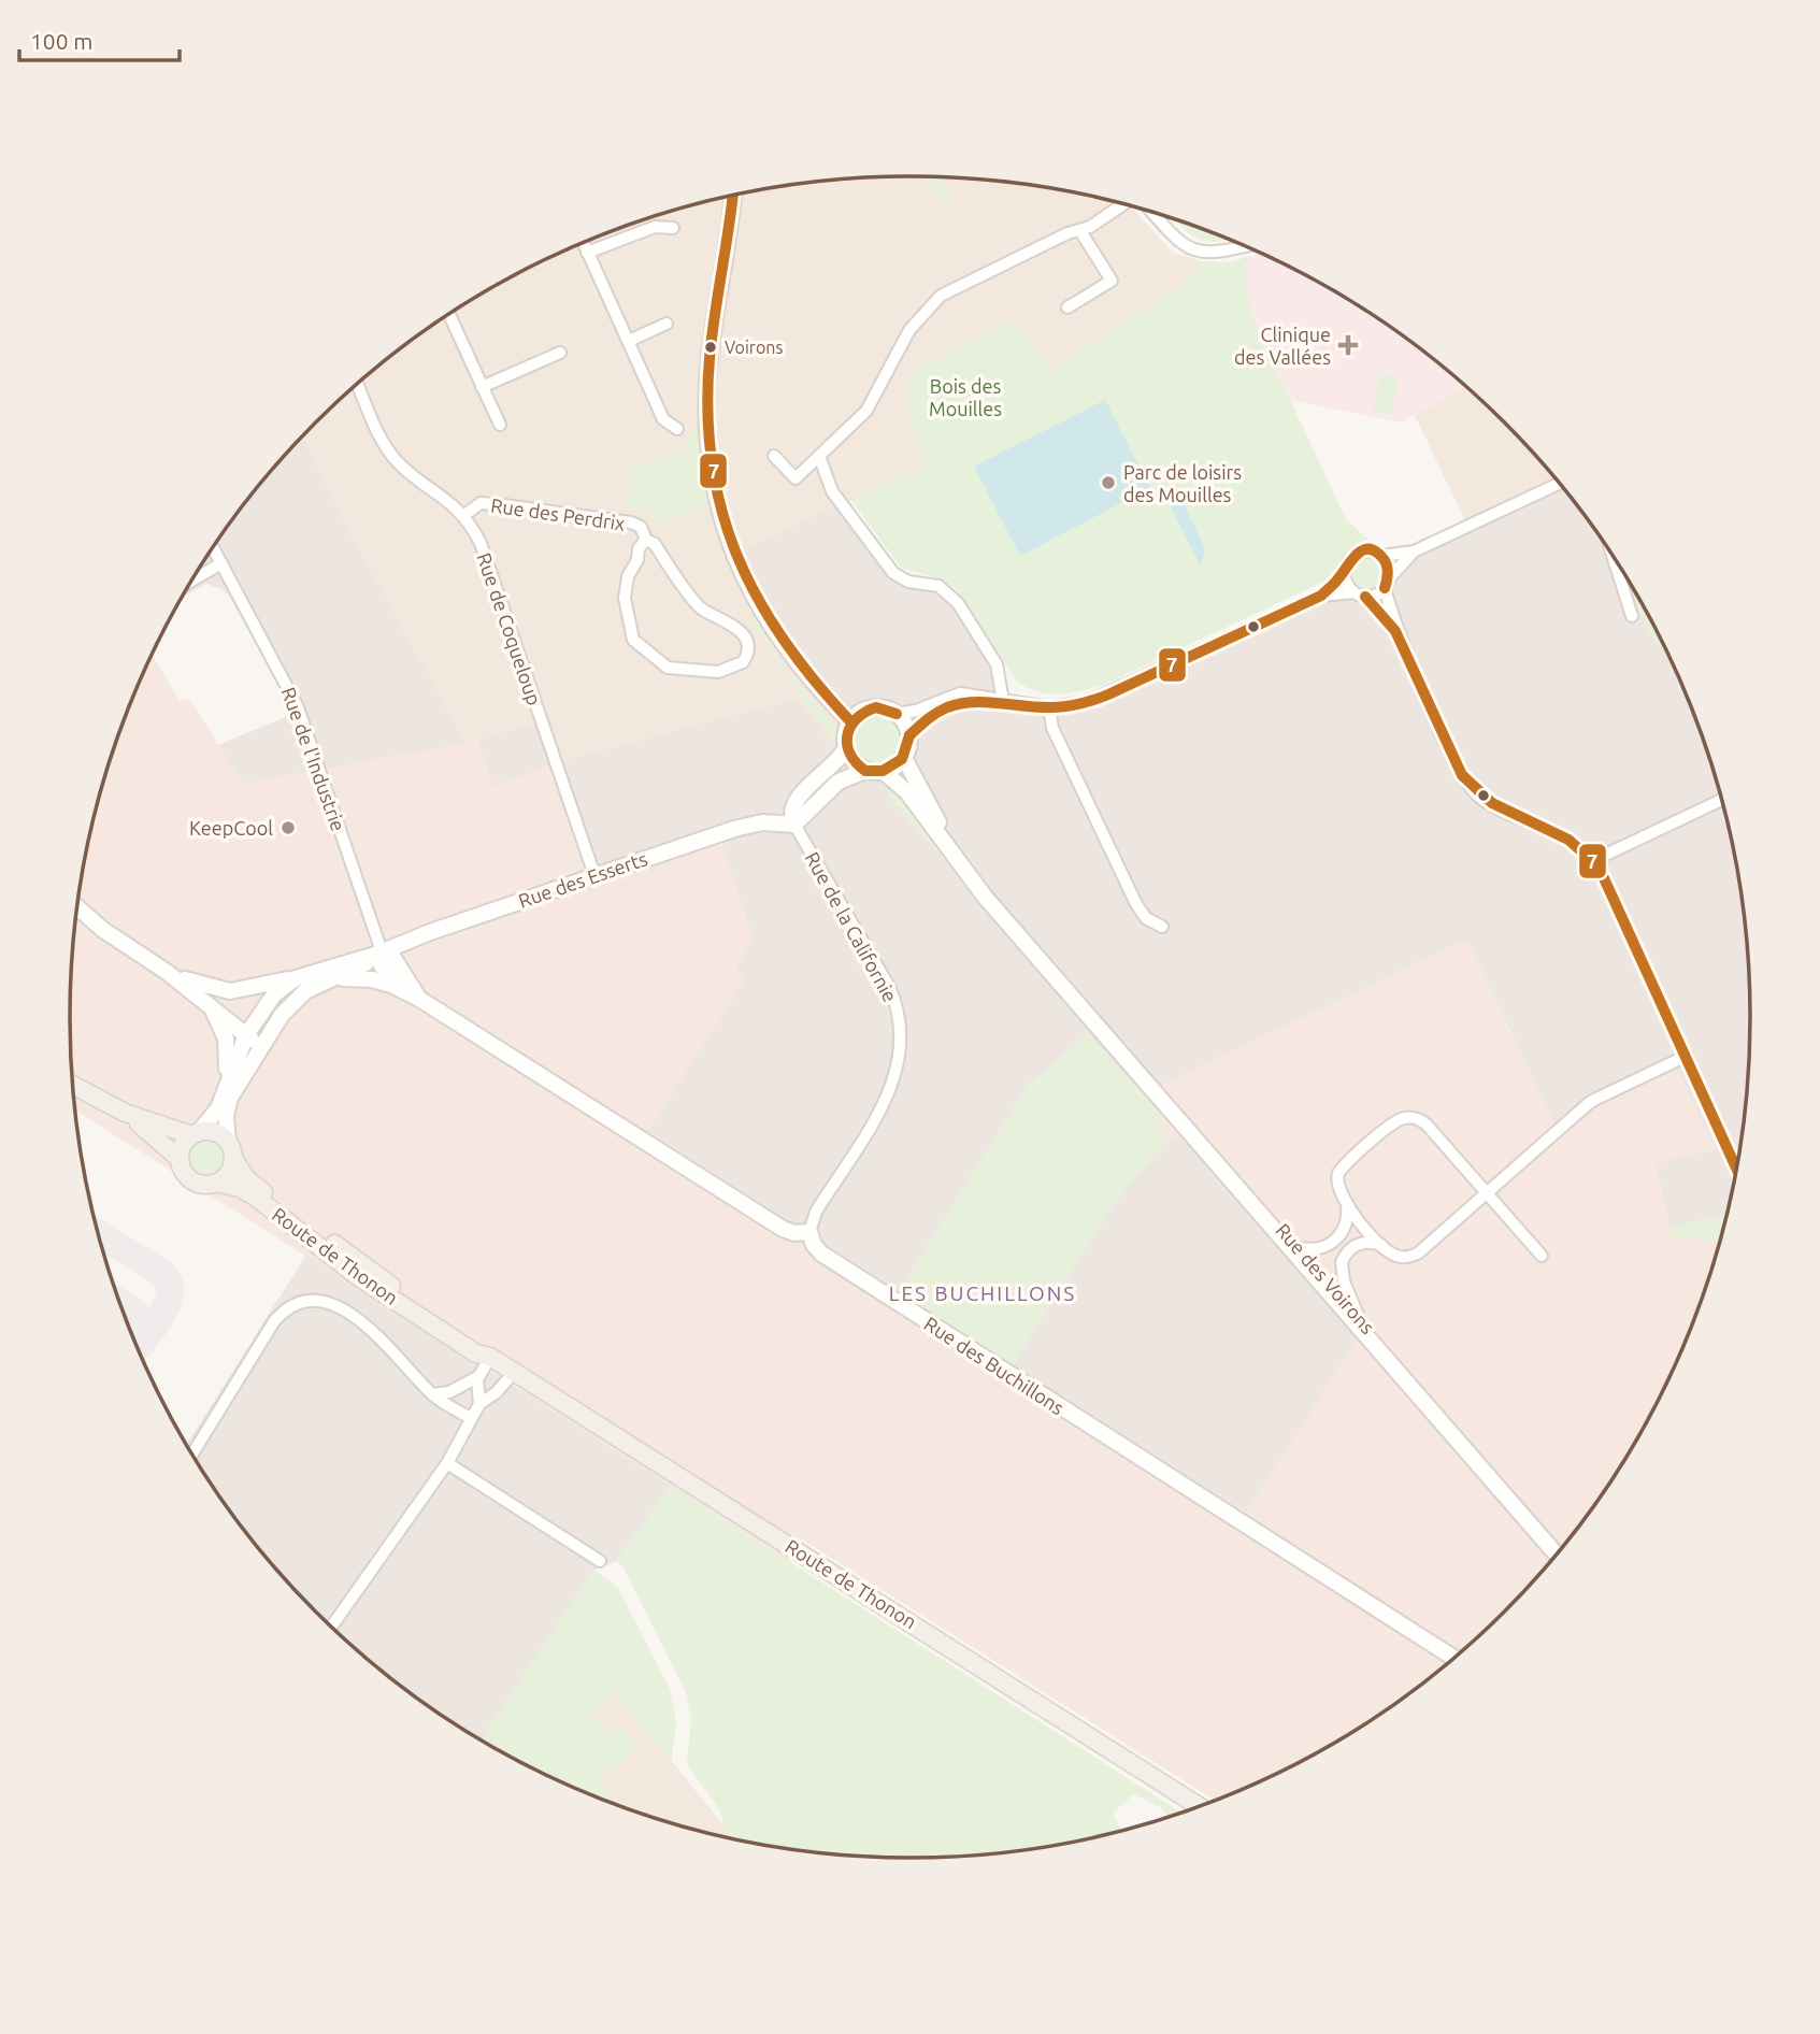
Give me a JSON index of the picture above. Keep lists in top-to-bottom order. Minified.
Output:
{"streets":{"main road":["Route de Thonon"],"street":["Rue des Perdrix","Rue de Coqueloup","Rue de l'Industrie","Rue des Esserts","Rue de la Californie","Rue des Voirons","Rue des Buchillons"]},"crossings":[["Rue des Perdrix","Rue de Coqueloup"],["Rue de Coqueloup","Rue des Esserts"],["Rue de l'Industrie","Rue des Esserts"],["Rue des Esserts","Rue de la Californie"],["Rue des Esserts","Route de Thonon"],["Rue de la Californie","Rue des Buchillons"]],"districts":["LES BUCHILLONS"],"parks":["Bois des Mouilles"],"places":{"health":["Clinique des Vallées"],"other":["Voirons","Parc de loisirs des Mouilles","KeepCool"]},"lines":["transit line 7"],"scale_bar":"100 m"}
